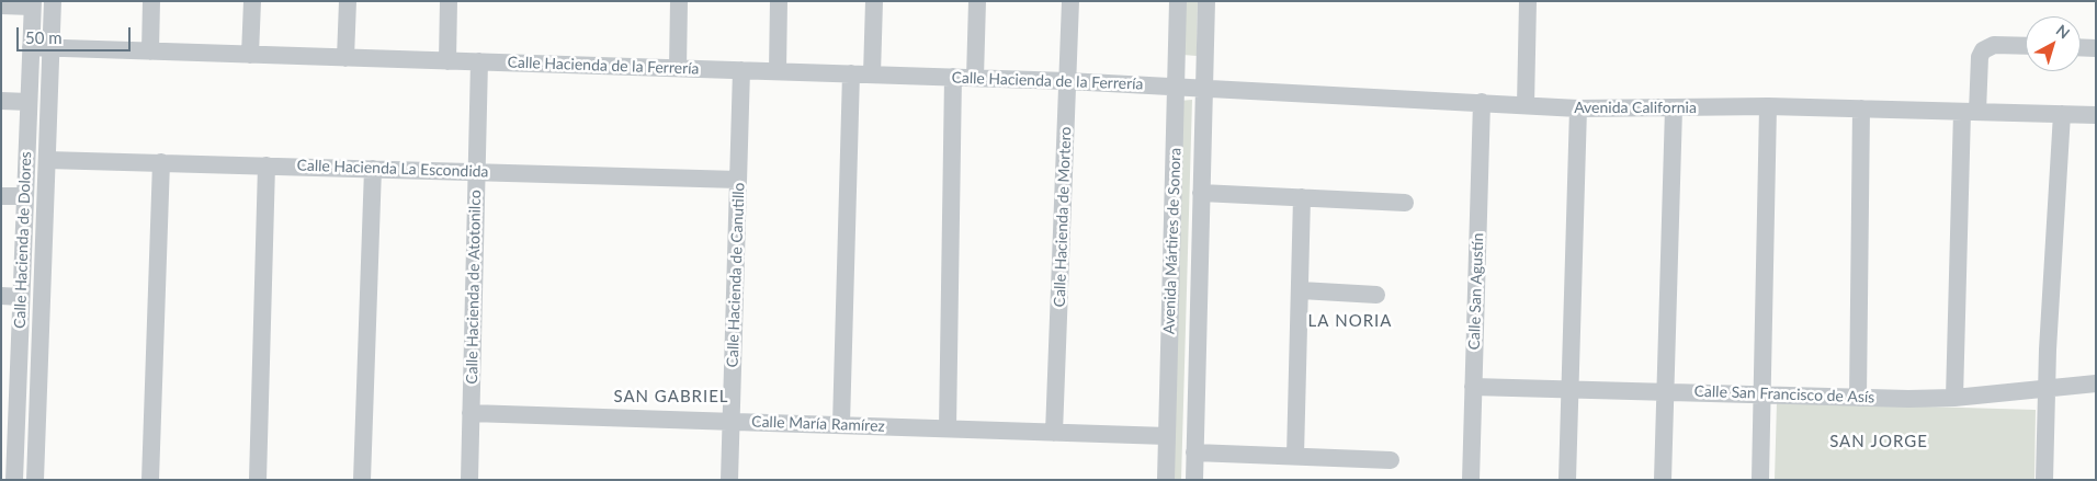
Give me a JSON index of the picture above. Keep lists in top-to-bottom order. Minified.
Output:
{"streets":{"street":["Calle Hacienda de la Ferrería","Avenida California","Calle Hacienda La Escondida","Calle Hacienda de Mortero","Calle Hacienda de Dolores","Avenida Mártires de Sonora","Calle Hacienda de Canutillo","Calle Hacienda de Atotonilco","Calle San Agustín","Calle San Francisco de Asís","Calle María Ramírez"]},"crossings":[["Calle Hacienda de la Ferrería","Avenida California"],["Calle Hacienda de la Ferrería","Calle Hacienda de Mortero"],["Calle Hacienda de la Ferrería","Calle Hacienda de Dolores"],["Calle Hacienda de la Ferrería","Avenida Mártires de Sonora"],["Calle Hacienda de la Ferrería","Calle Hacienda de Canutillo"],["Calle Hacienda de la Ferrería","Calle Hacienda de Atotonilco"],["Avenida California","Avenida Mártires de Sonora"],["Avenida California","Calle San Agustín"],["Calle Hacienda La Escondida","Calle Hacienda de Dolores"],["Calle Hacienda La Escondida","Calle Hacienda de Canutillo"],["Calle Hacienda La Escondida","Calle Hacienda de Atotonilco"],["Calle Hacienda de Mortero","Calle María Ramírez"],["Avenida Mártires de Sonora","Calle María Ramírez"],["Calle Hacienda de Canutillo","Calle María Ramírez"],["Calle Hacienda de Atotonilco","Calle María Ramírez"],["Calle San Agustín","Calle San Francisco de Asís"]],"districts":["LA NORIA","SAN GABRIEL","SAN JORGE"],"scale_bar":"50 m","north":"top right"}
